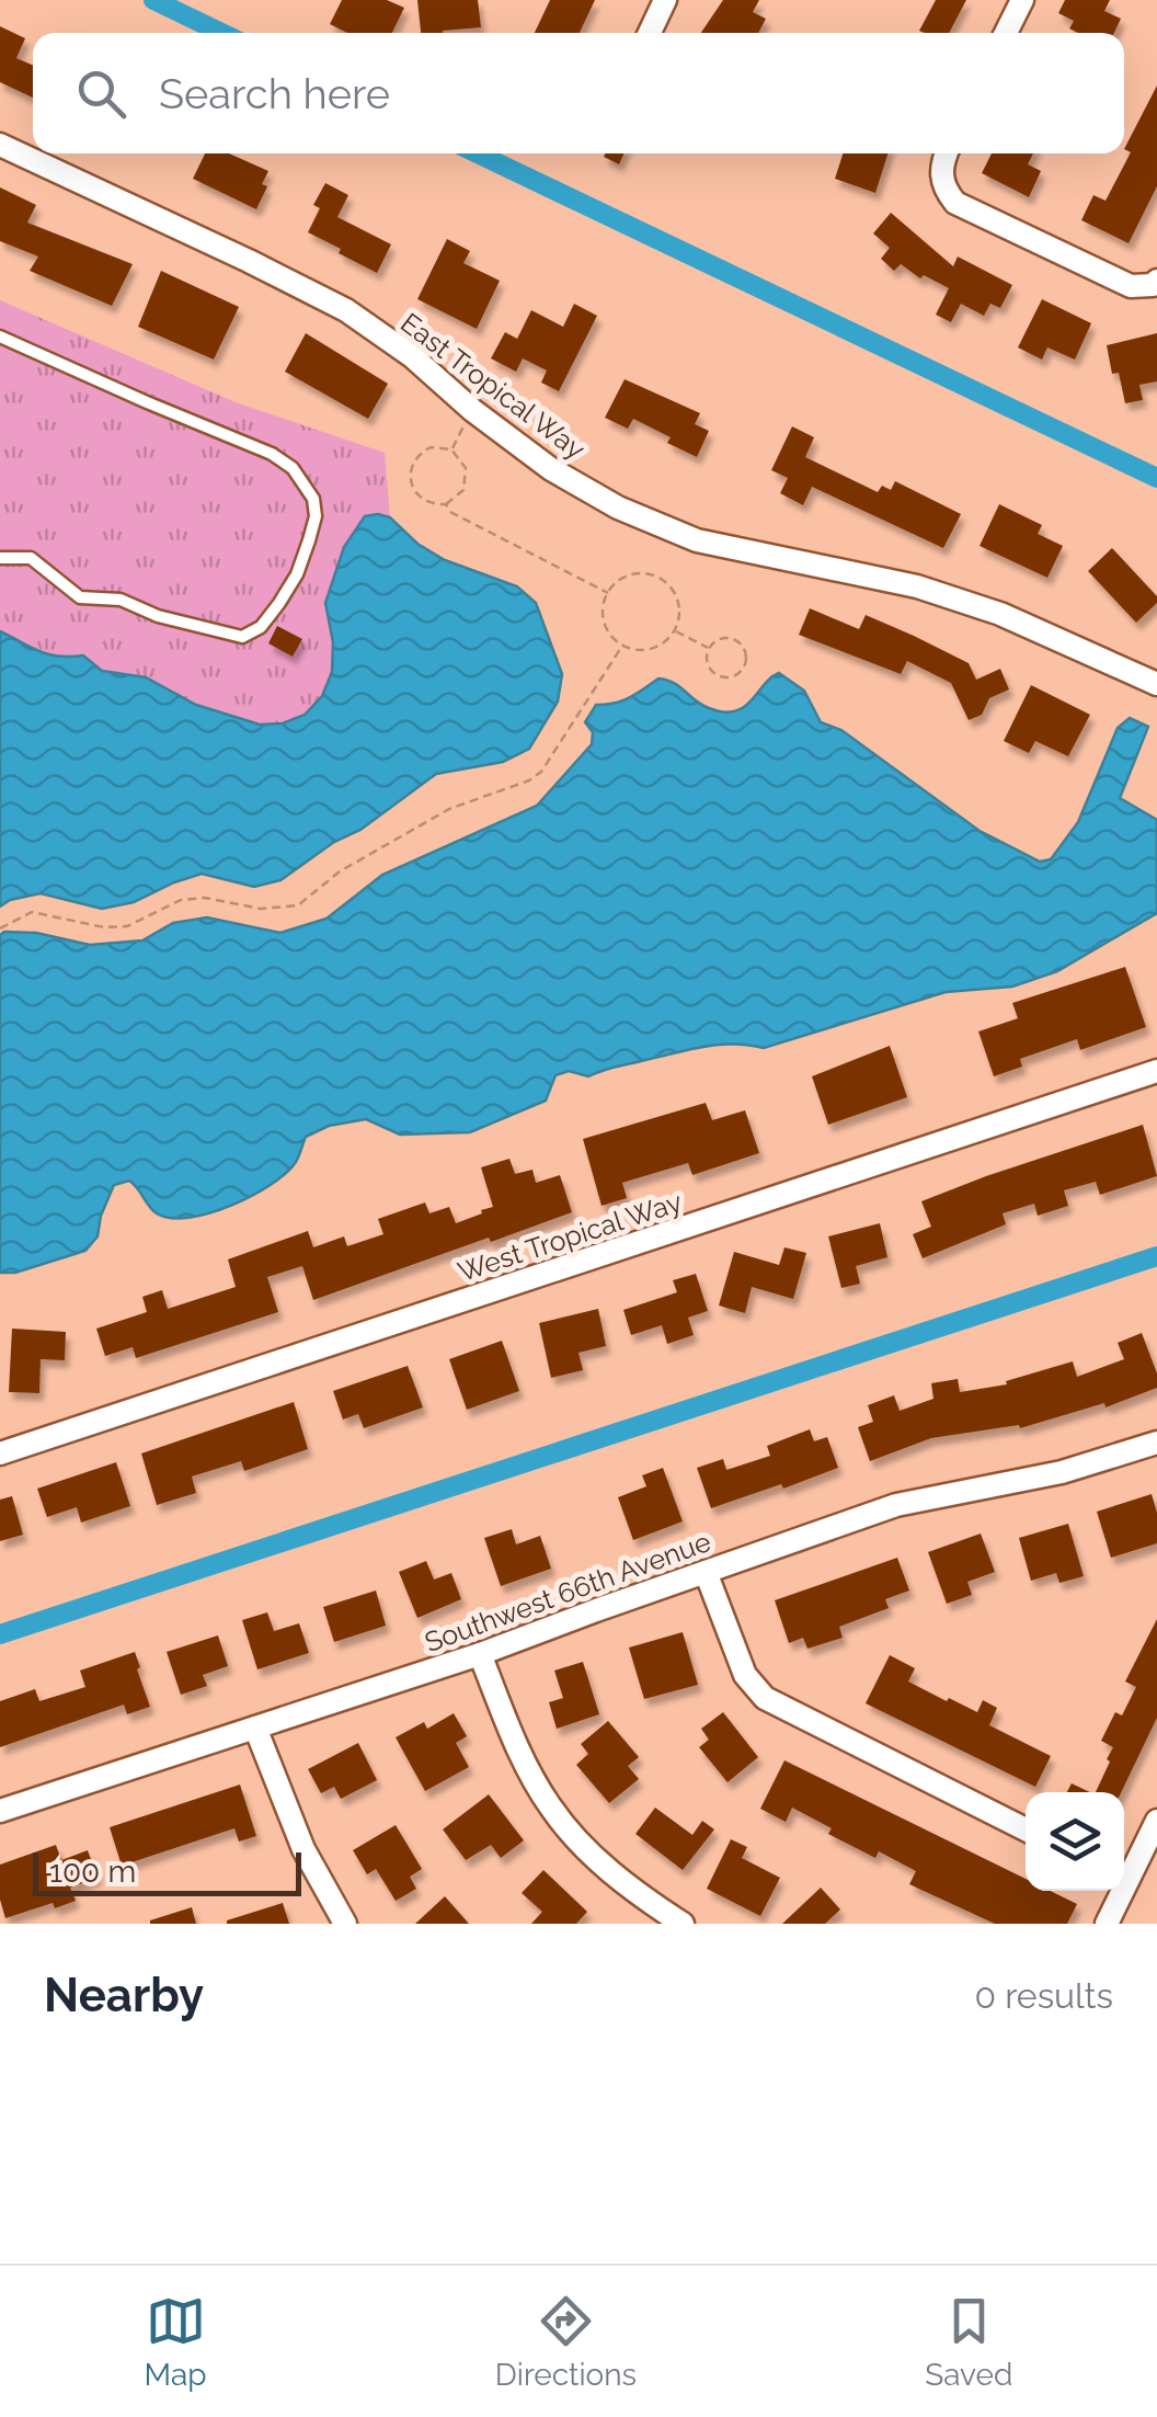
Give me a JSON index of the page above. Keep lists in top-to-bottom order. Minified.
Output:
{"streets":{"street":["East Tropical Way","West Tropical Way","Southwest 66th Avenue"]},"scale_bar":"100 m","page":{"search":"Search here","scale":"100 m","heading":["Nearby","0 results"],"nav":["Map","Directions","Saved"]}}
